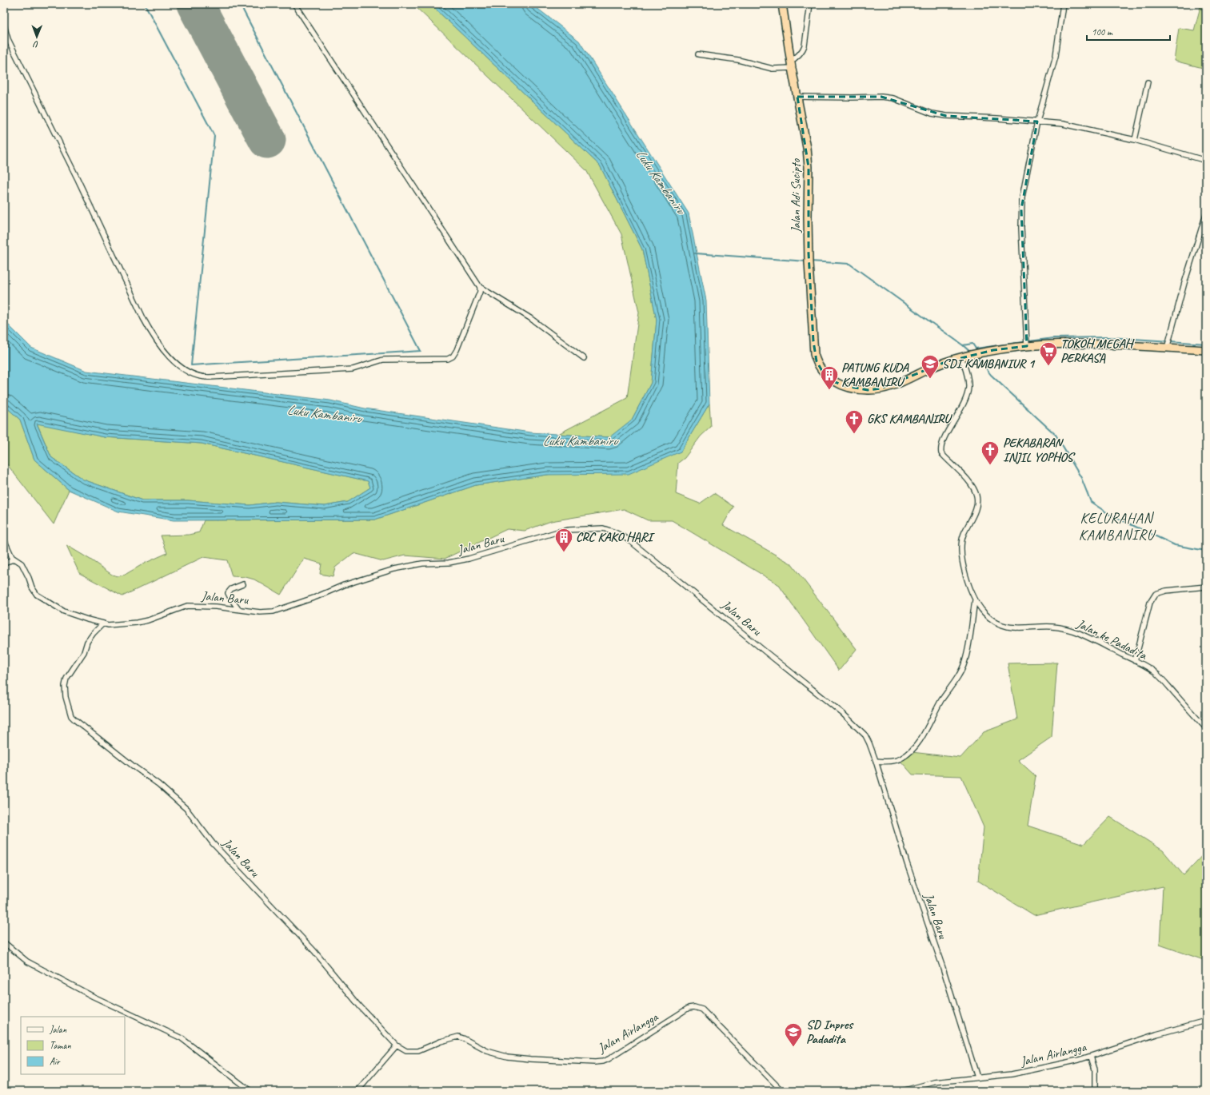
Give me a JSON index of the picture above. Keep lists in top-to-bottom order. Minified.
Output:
{"streets":{"highway":["Jalan Adi Sucipto"],"street":["Jalan Baru","Jalan ke Padadita","Jalan Airlangga"]},"crossings":[["Jalan Adi Sucipto","Jalan ke Padadita"],["Jalan Baru","Jalan Airlangga"]],"districts":["KELURAHAN KAMBANIRU"],"water":["Luku Kambaniru"],"places":{"supermarket":["TOKOH MEGAH PERKASA"],"school or university":["SDI KAMBANIUR 1","SD Inpres Padadita"],"building":["PATUNG KUDA KAMBANIRU","CRC KAKO HARI"],"church":["GKS KAMBANIRU","PEKABARAN INJIL YOPHOS"]},"legend":["Jalan","Taman","Air"],"scale_bar":"100 m","north":"bottom"}
